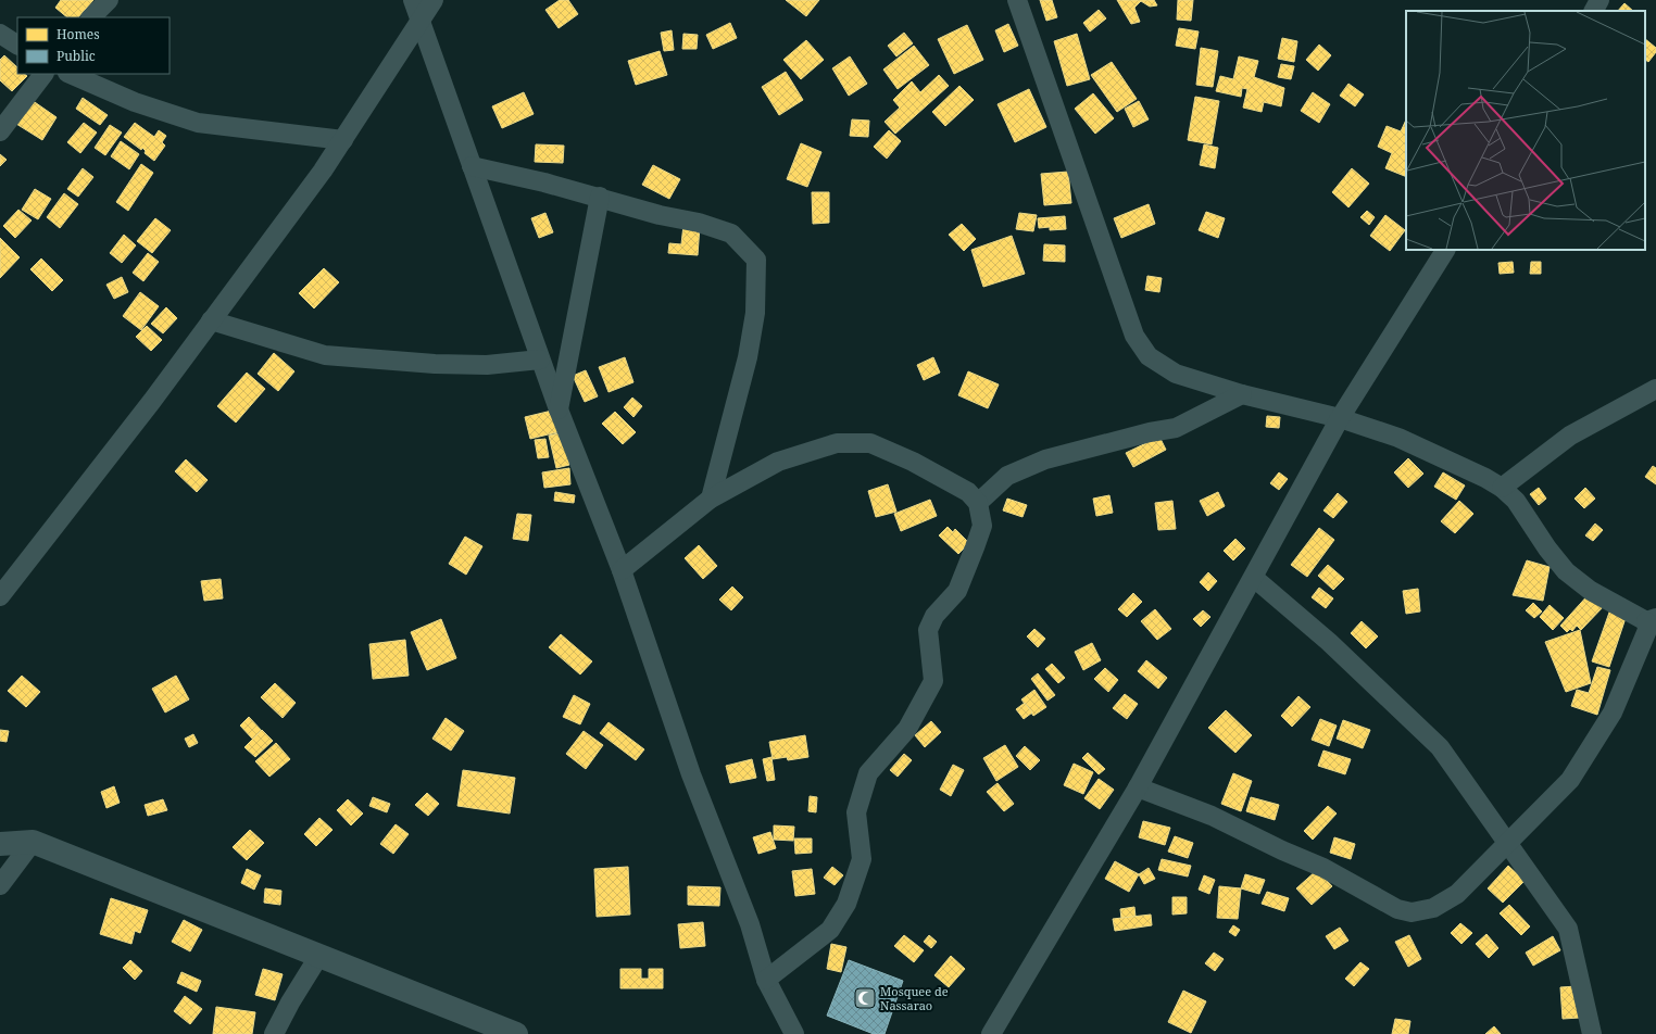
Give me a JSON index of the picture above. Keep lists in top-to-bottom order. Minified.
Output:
{"places":{"mosque":["Mosquee de Nassarao"]},"legend":["Homes","Public"]}
